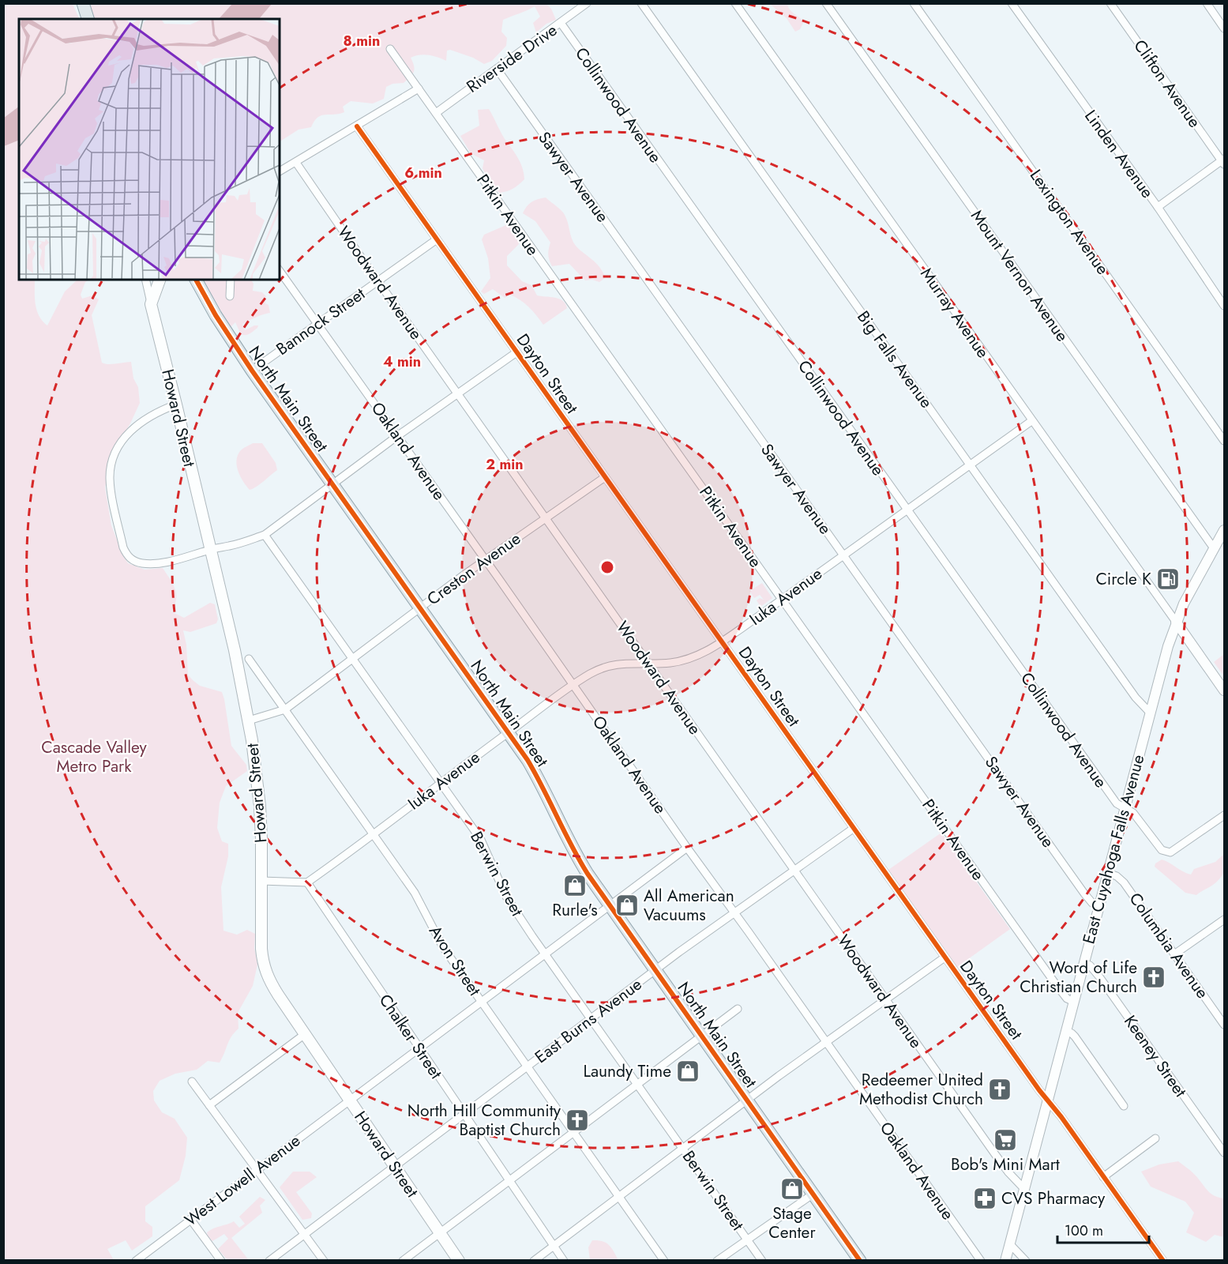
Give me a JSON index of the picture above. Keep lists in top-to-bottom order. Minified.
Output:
{"streets":{"main road":["North Main Street","Howard Street"],"street":["Riverside Drive","Clifton Avenue","Collinwood Avenue","Linden Avenue","Sawyer Avenue","Pitkin Avenue","Lexington Avenue","Mount Vernon Avenue","Woodward Avenue","Murray Avenue","Bannock Street","Big Falls Avenue","Dayton Street","Oakland Avenue","Creston Avenue","Iuka Avenue","East Cuyahoga Falls Avenue","Berwin Street","Columbia Avenue","Avon Street","East Burns Avenue","Chalker Street","Keeney Street","West Lowell Avenue"]},"crossings":[["Riverside Drive","Collinwood Avenue"],["Riverside Drive","Sawyer Avenue"],["Riverside Drive","Pitkin Avenue"],["Collinwood Avenue","Iuka Avenue"],["Collinwood Avenue","East Cuyahoga Falls Avenue"],["Sawyer Avenue","Iuka Avenue"],["Sawyer Avenue","East Cuyahoga Falls Avenue"],["Pitkin Avenue","Iuka Avenue"],["Pitkin Avenue","East Cuyahoga Falls Avenue"],["Mount Vernon Avenue","East Cuyahoga Falls Avenue"],["Woodward Avenue","Bannock Street"],["Woodward Avenue","Creston Avenue"],["Woodward Avenue","Iuka Avenue"],["Woodward Avenue","East Cuyahoga Falls Avenue"],["Woodward Avenue","East Burns Avenue"],["Murray Avenue","Iuka Avenue"],["Murray Avenue","East Cuyahoga Falls Avenue"],["Bannock Street","Dayton Street"],["Bannock Street","North Main Street"],["Bannock Street","Oakland Avenue"],["Big Falls Avenue","Iuka Avenue"],["Big Falls Avenue","East Cuyahoga Falls Avenue"],["Dayton Street","Creston Avenue"],["Dayton Street","Iuka Avenue"],["Dayton Street","East Cuyahoga Falls Avenue"],["Dayton Street","East Burns Avenue"],["North Main Street","Creston Avenue"],["North Main Street","Iuka Avenue"],["North Main Street","East Burns Avenue"],["North Main Street","West Lowell Avenue"],["Howard Street","Creston Avenue"],["Howard Street","East Burns Avenue"],["Howard Street","West Lowell Avenue"],["Oakland Avenue","Creston Avenue"],["Oakland Avenue","Iuka Avenue"],["Oakland Avenue","East Burns Avenue"],["Oakland Avenue","West Lowell Avenue"],["Creston Avenue","Berwin Street"],["Creston Avenue","Avon Street"],["Iuka Avenue","Berwin Street"],["Iuka Avenue","Avon Street"],["Iuka Avenue","Chalker Street"],["East Cuyahoga Falls Avenue","Columbia Avenue"],["East Cuyahoga Falls Avenue","Keeney Street"],["Berwin Street","East Burns Avenue"],["Berwin Street","West Lowell Avenue"],["Avon Street","East Burns Avenue"],["Avon Street","West Lowell Avenue"],["East Burns Avenue","Chalker Street"],["Chalker Street","West Lowell Avenue"]],"parks":["Cascade Valley Metro Park"],"places":{"fuel station":["Circle K"],"shop":["Rurle's","All American Vacuums","Laundy Time","Stage Center"],"church":["Word of Life Christian Church","Redeemer United Methodist Church","North Hill Community Baptist Church"],"supermarket":["Bob's Mini Mart"],"pharmacy":["CVS Pharmacy"]},"scale_bar":"100 m","rings":["8 min","6 min","4 min","2 min"]}
